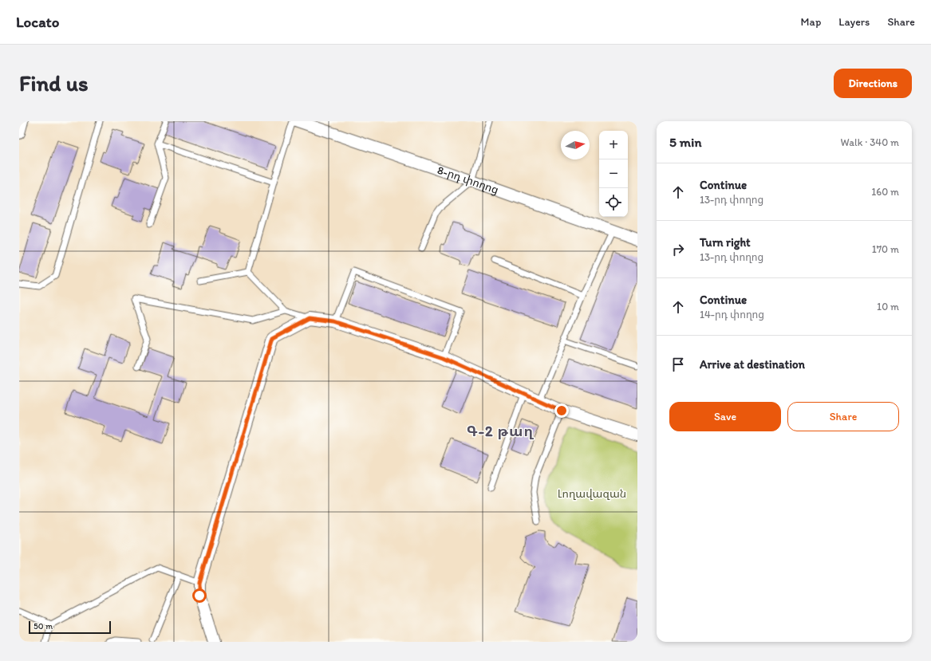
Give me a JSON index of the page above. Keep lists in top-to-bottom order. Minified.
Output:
{"streets":{"street":["8-րդ փողոց"]},"districts":["Գ-2 թաղ"],"parks":["Լողավազան"],"scale_bar":"50 m","north":"right","page":{"header":"Locato","nav":["Map","Layers","Share"],"buttons":["Directions",["Save","Share"]],"title":"Find us","heading":["5 min","Walk · 340 m"],"map_buttons":["+","−"],"list":[["Continue","13-րդ փողոց","160 m"],["Turn right","13-րդ փողոց","170 m"],["Continue","14-րդ փողոց","10 m"],"Arrive at destination"],"scale":"50 m"}}
